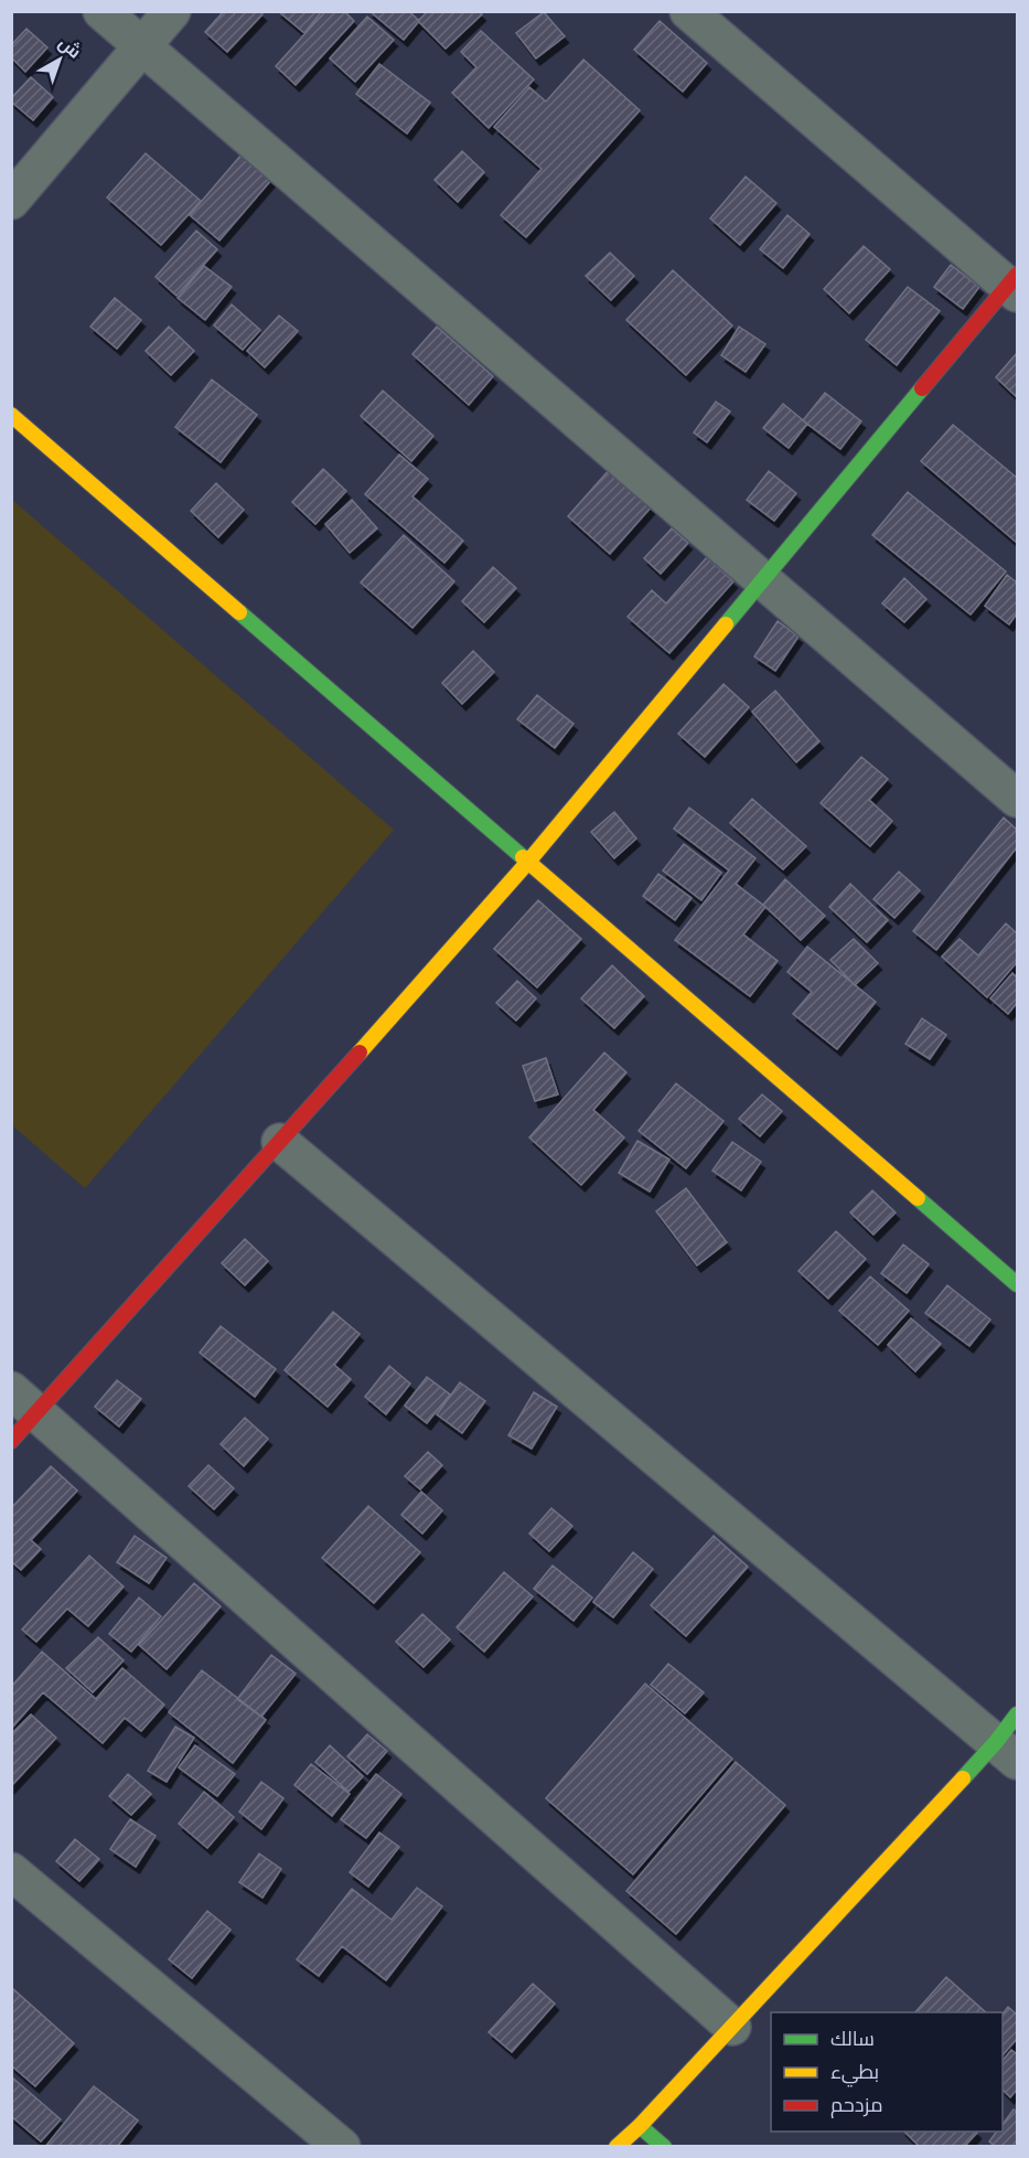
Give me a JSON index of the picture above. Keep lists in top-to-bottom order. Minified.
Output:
{"legend":["سالك","بطيء","مزدحم"],"north":"top right"}
